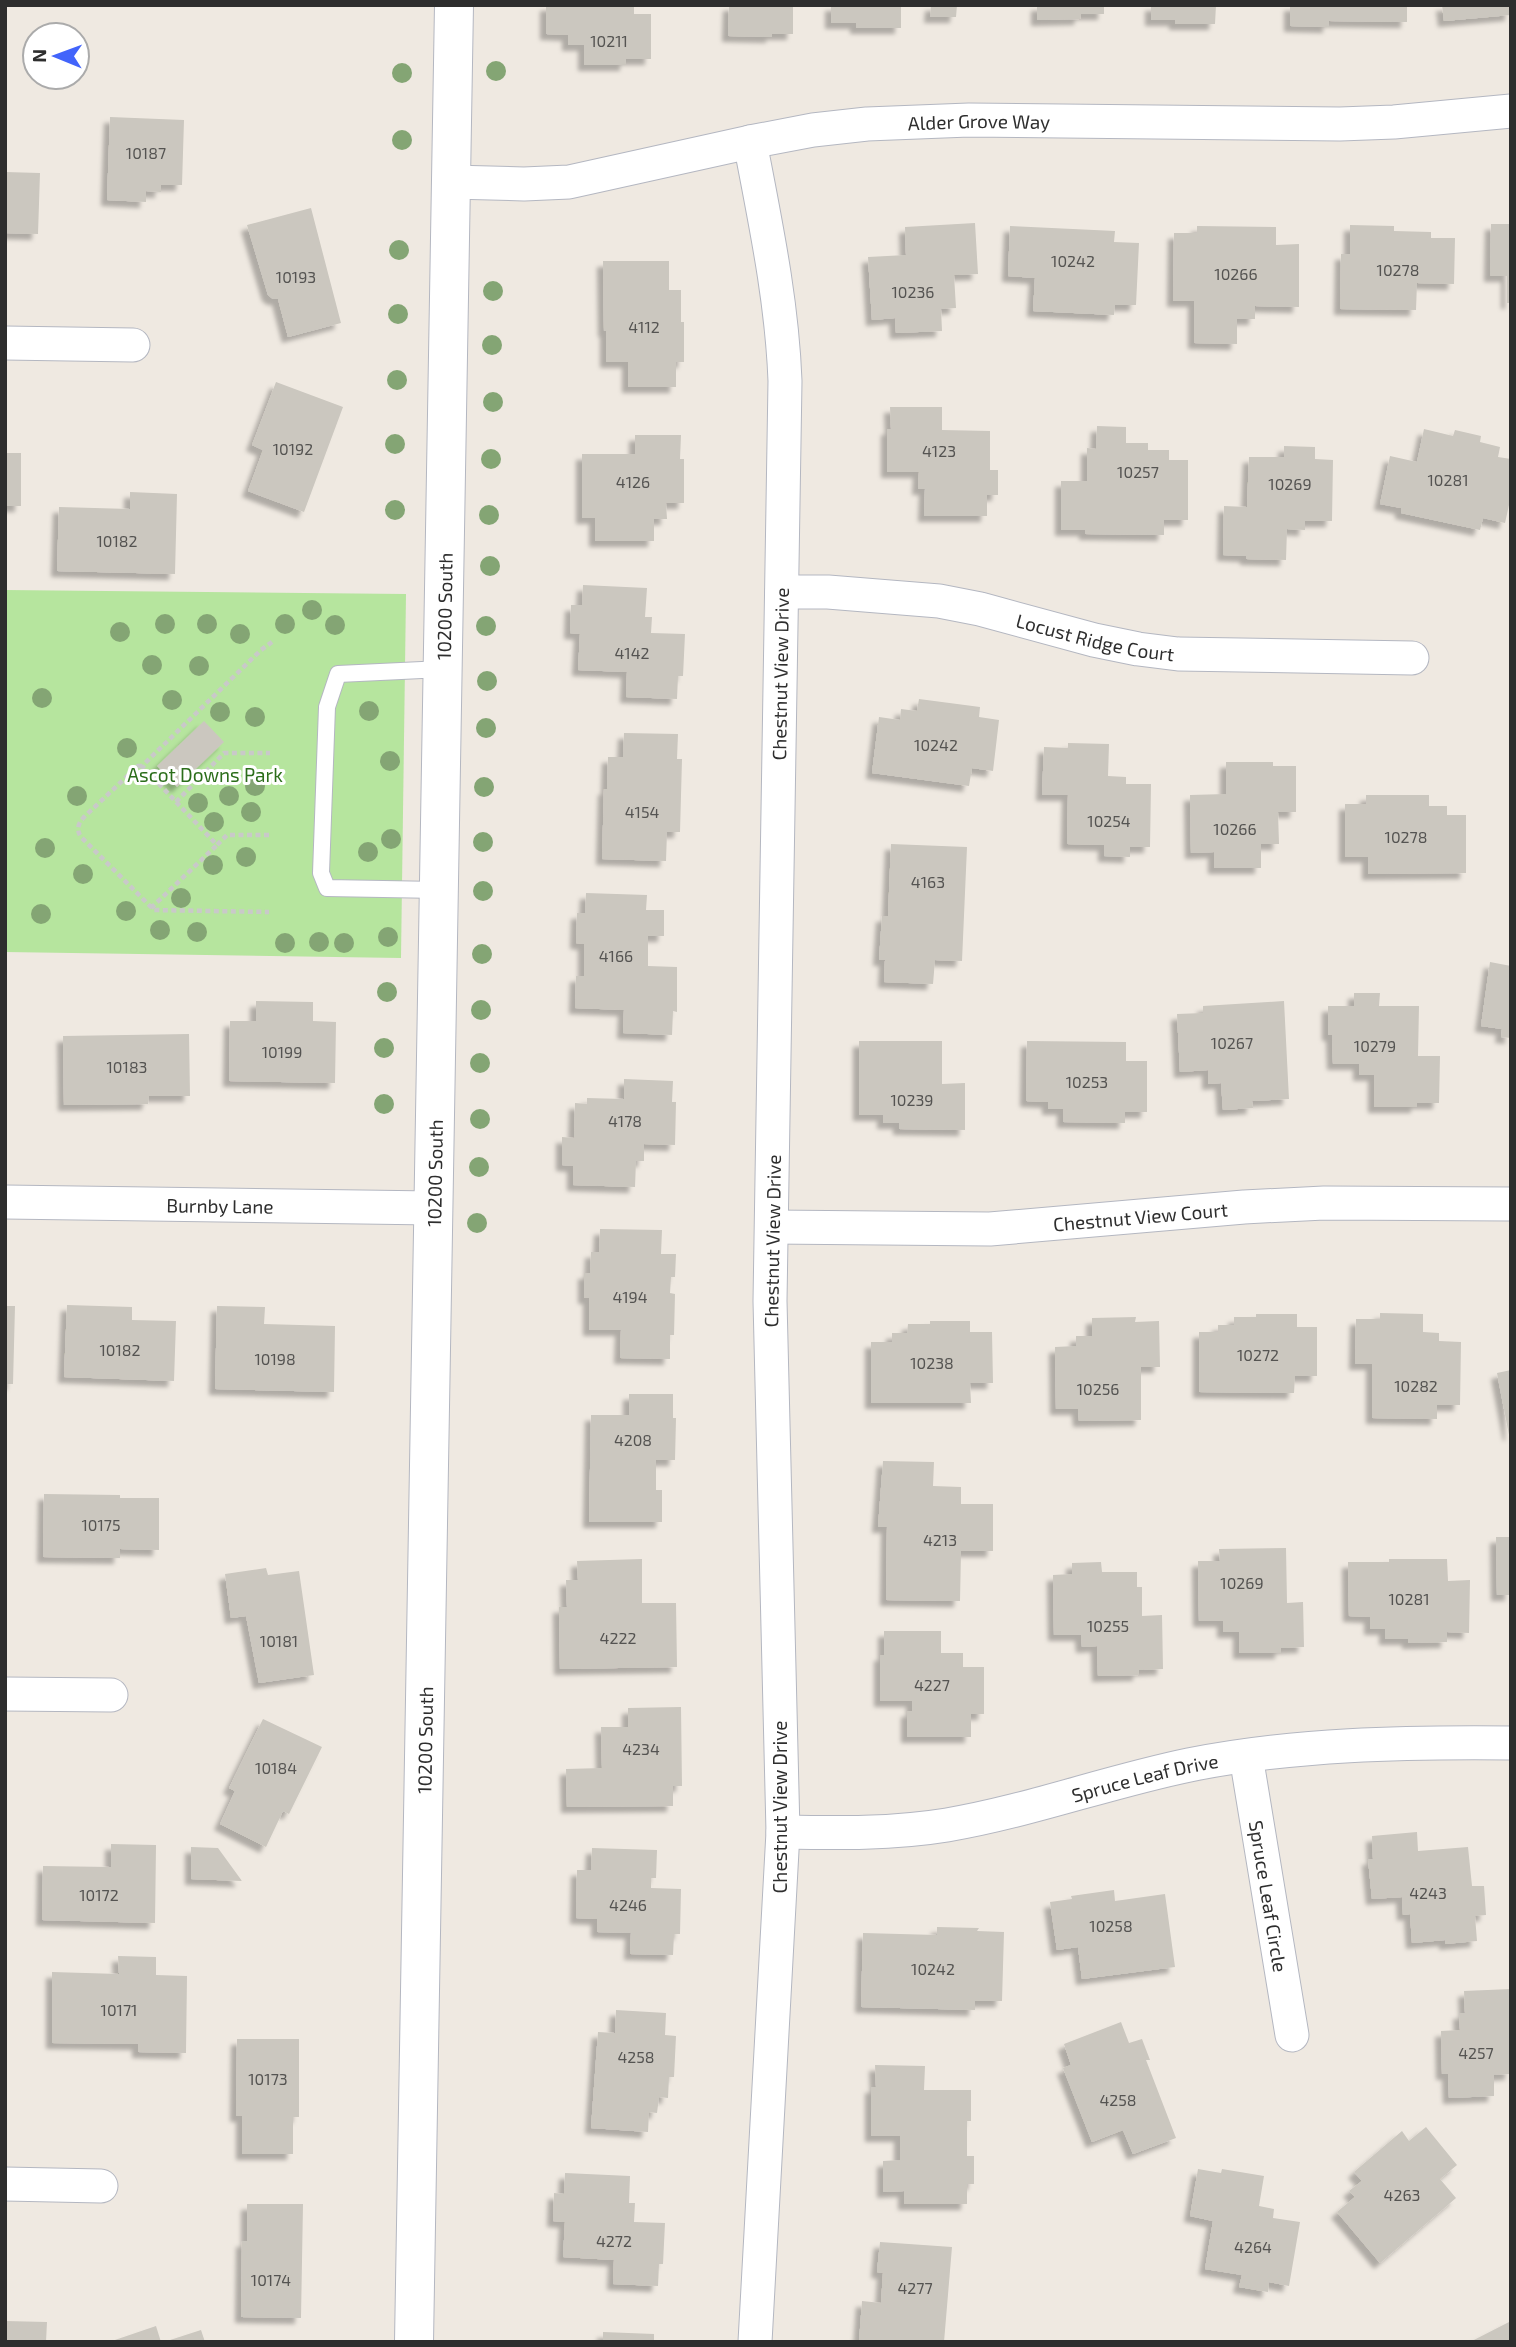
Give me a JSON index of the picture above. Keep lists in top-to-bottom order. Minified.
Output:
{"streets":{"street":["Alder Grove Way","10200 South","Locust Ridge Court","Chestnut View Drive","Burnby Lane","Chestnut View Court","Spruce Leaf Drive","Spruce Leaf Circle"]},"crossings":[["Alder Grove Way","10200 South"],["Alder Grove Way","Chestnut View Drive"],["10200 South","Burnby Lane"],["Locust Ridge Court","Chestnut View Drive"],["Chestnut View Drive","Chestnut View Court"],["Chestnut View Drive","Spruce Leaf Drive"],["Spruce Leaf Drive","Spruce Leaf Circle"]],"parks":["Ascot Downs Park"],"house_numbers":["10211","10187","10242","10278","10266","10193","10236","4112","10192","4123","10257","10281","4126","10269","10182","4142","10242","4154","10254","10266","10278","4163","4166","10267","10279","10199","10183","10253","10239","4178","4194","10182","10272","10198","10238","10282","10256","4208","10175","4213","10269","10281","10255","4222","10181","4227","4234","10184","4243","10172","4246","10258","10242","10171","4257","4258","10173","4258","4263","4272","4264","10174","4277"],"north":"left"}
